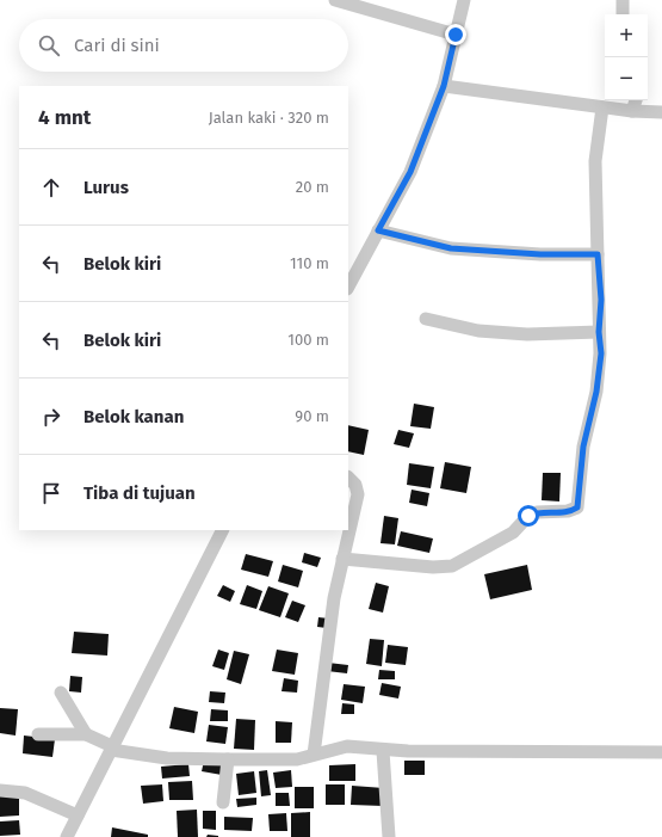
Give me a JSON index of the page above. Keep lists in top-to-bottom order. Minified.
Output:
{"page":{"map_buttons":["+","−"],"search":"Cari di sini","heading":["4 mnt","Jalan kaki · 320 m"],"list":[["Lurus","20 m"],["Belok kiri","110 m"],["Belok kiri","100 m"],["Belok kanan","90 m"],"Tiba di tujuan"]}}
